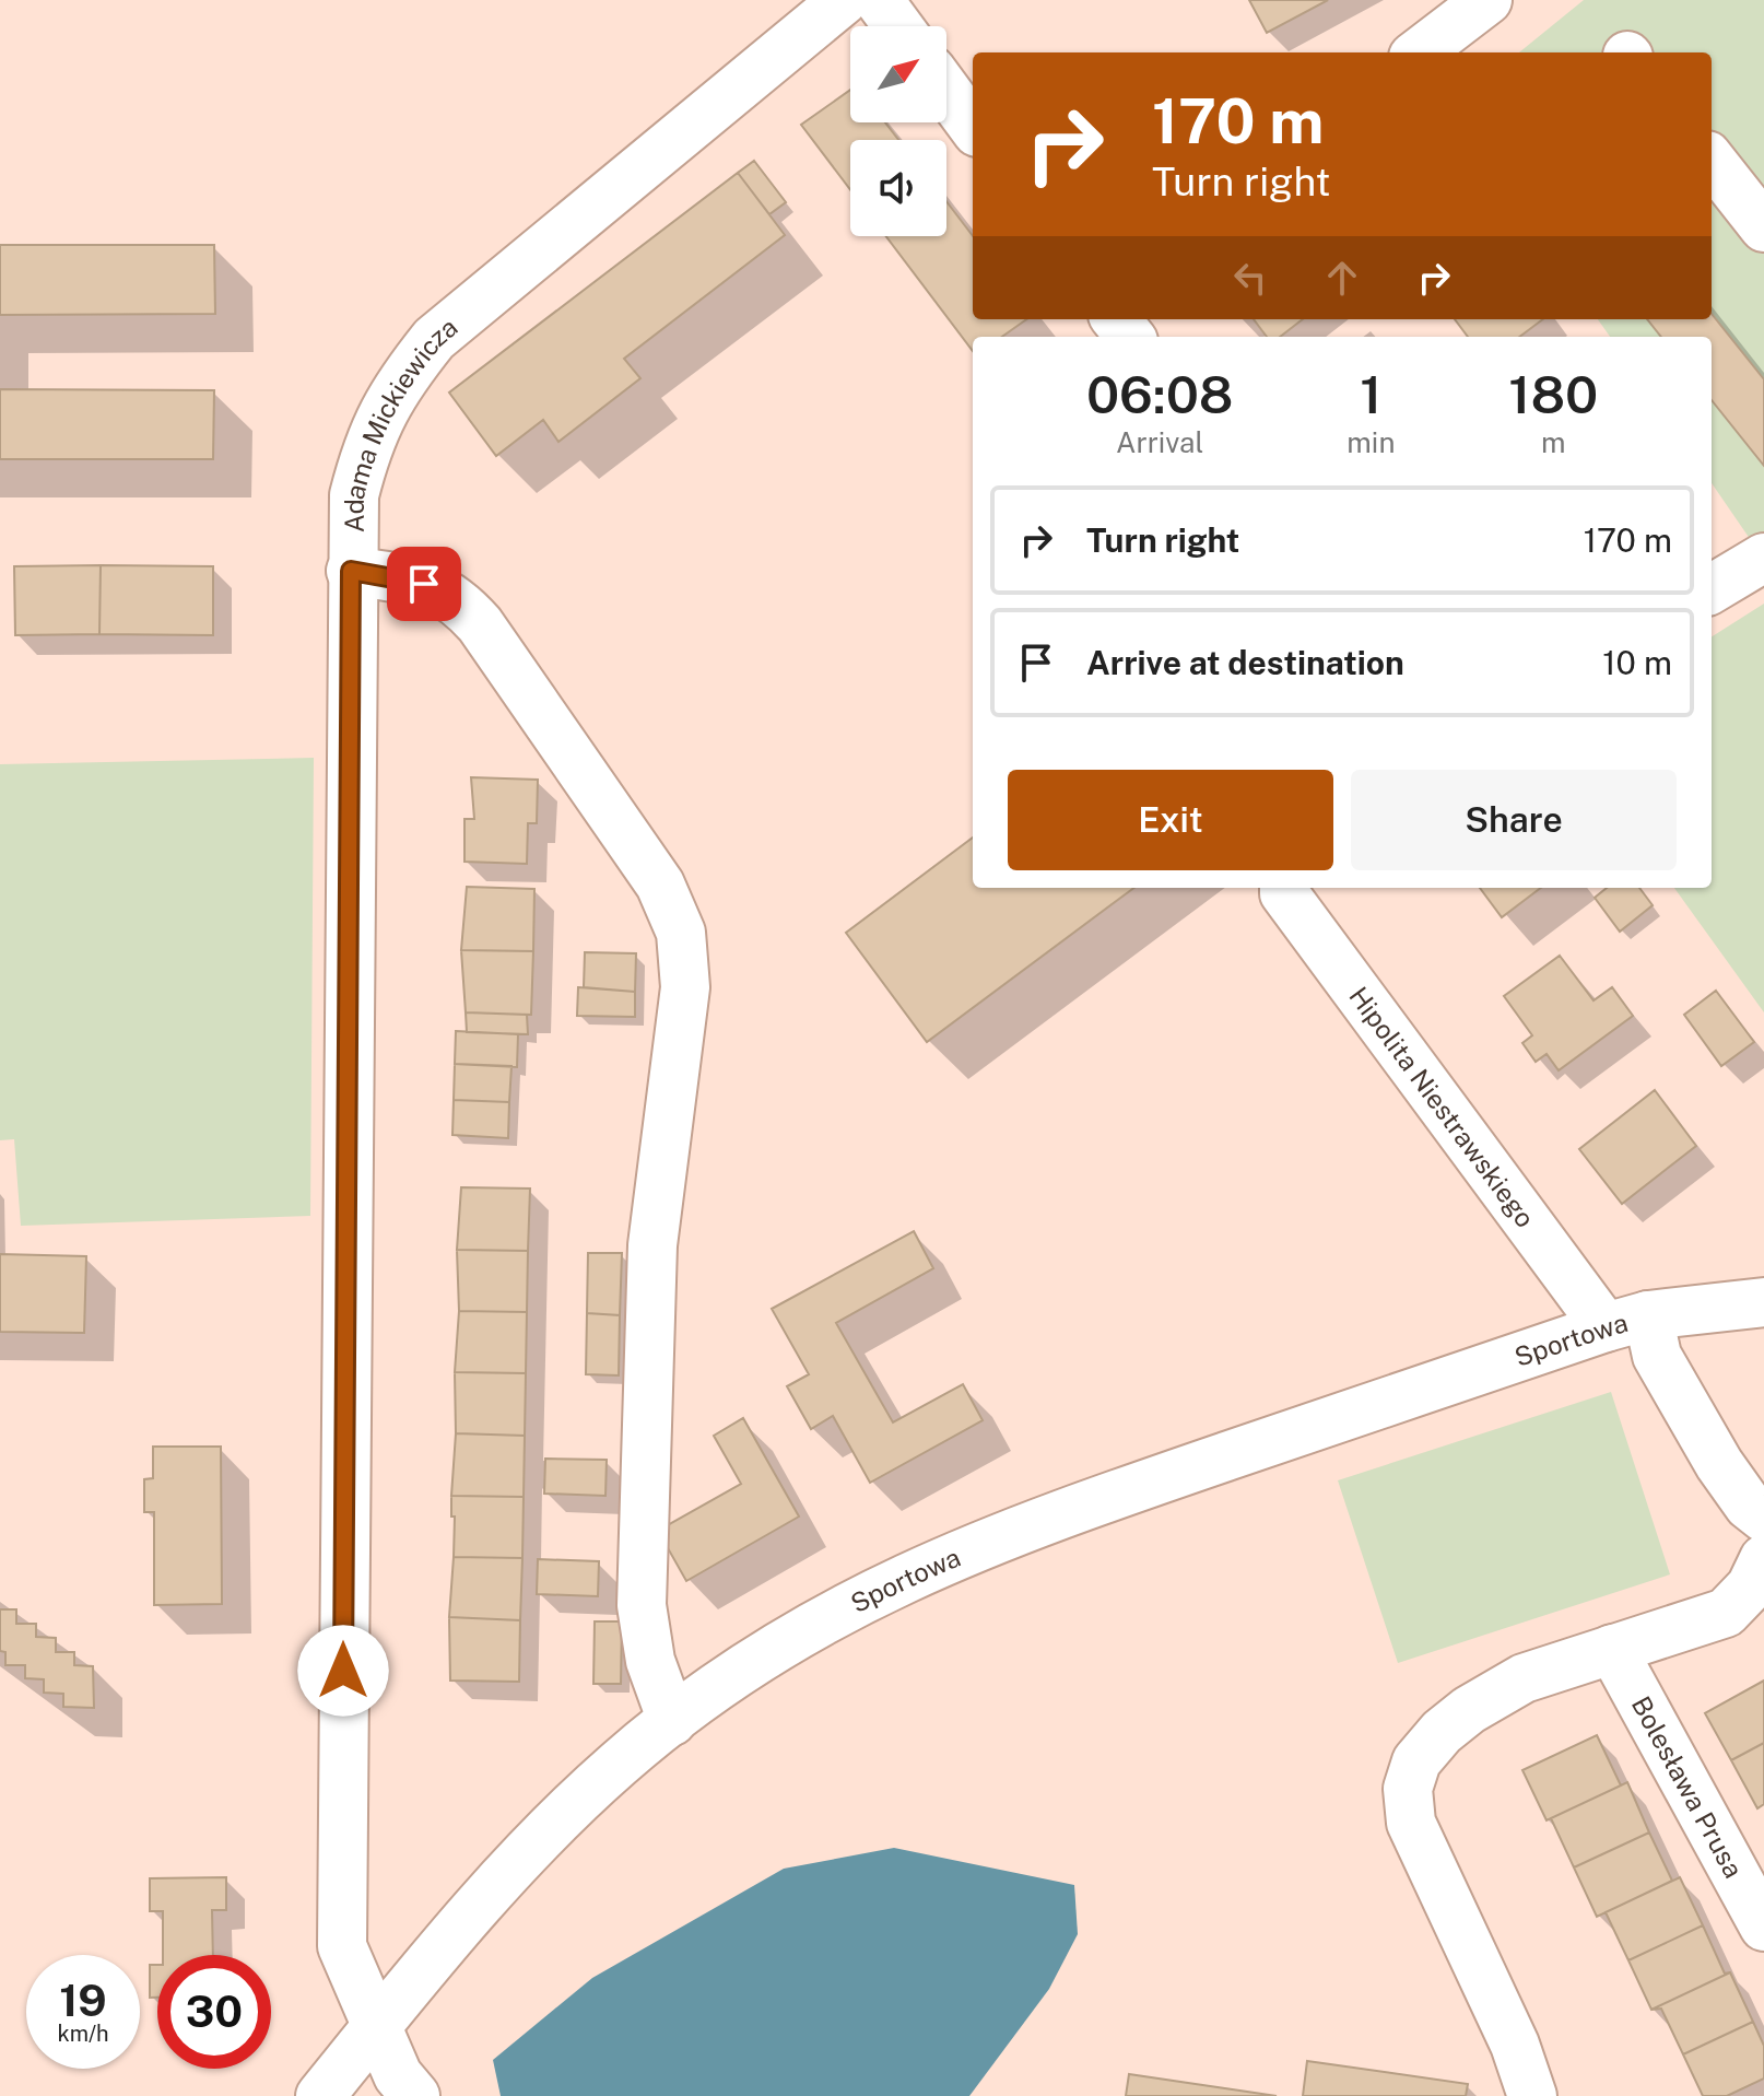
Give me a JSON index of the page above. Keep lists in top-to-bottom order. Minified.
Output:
{"streets":{"street":["Adama Mickiewicza","Hipolita Niestrawskiego","Sportowa","Bolesława Prusa"]},"crossings":[["Adama Mickiewicza","Sportowa"],["Hipolita Niestrawskiego","Sportowa"]],"north":"top right","page":{"turn":["170 m","Turn right"],"eta":["06:08","Arrival","1","min","180","m"],"list":[{"name":"Turn right","value":"170 m"},{"name":"Arrive at destination","value":"10 m"}],"buttons":["Exit","Share"],"speed":"19 km/h","limit":"30"}}
